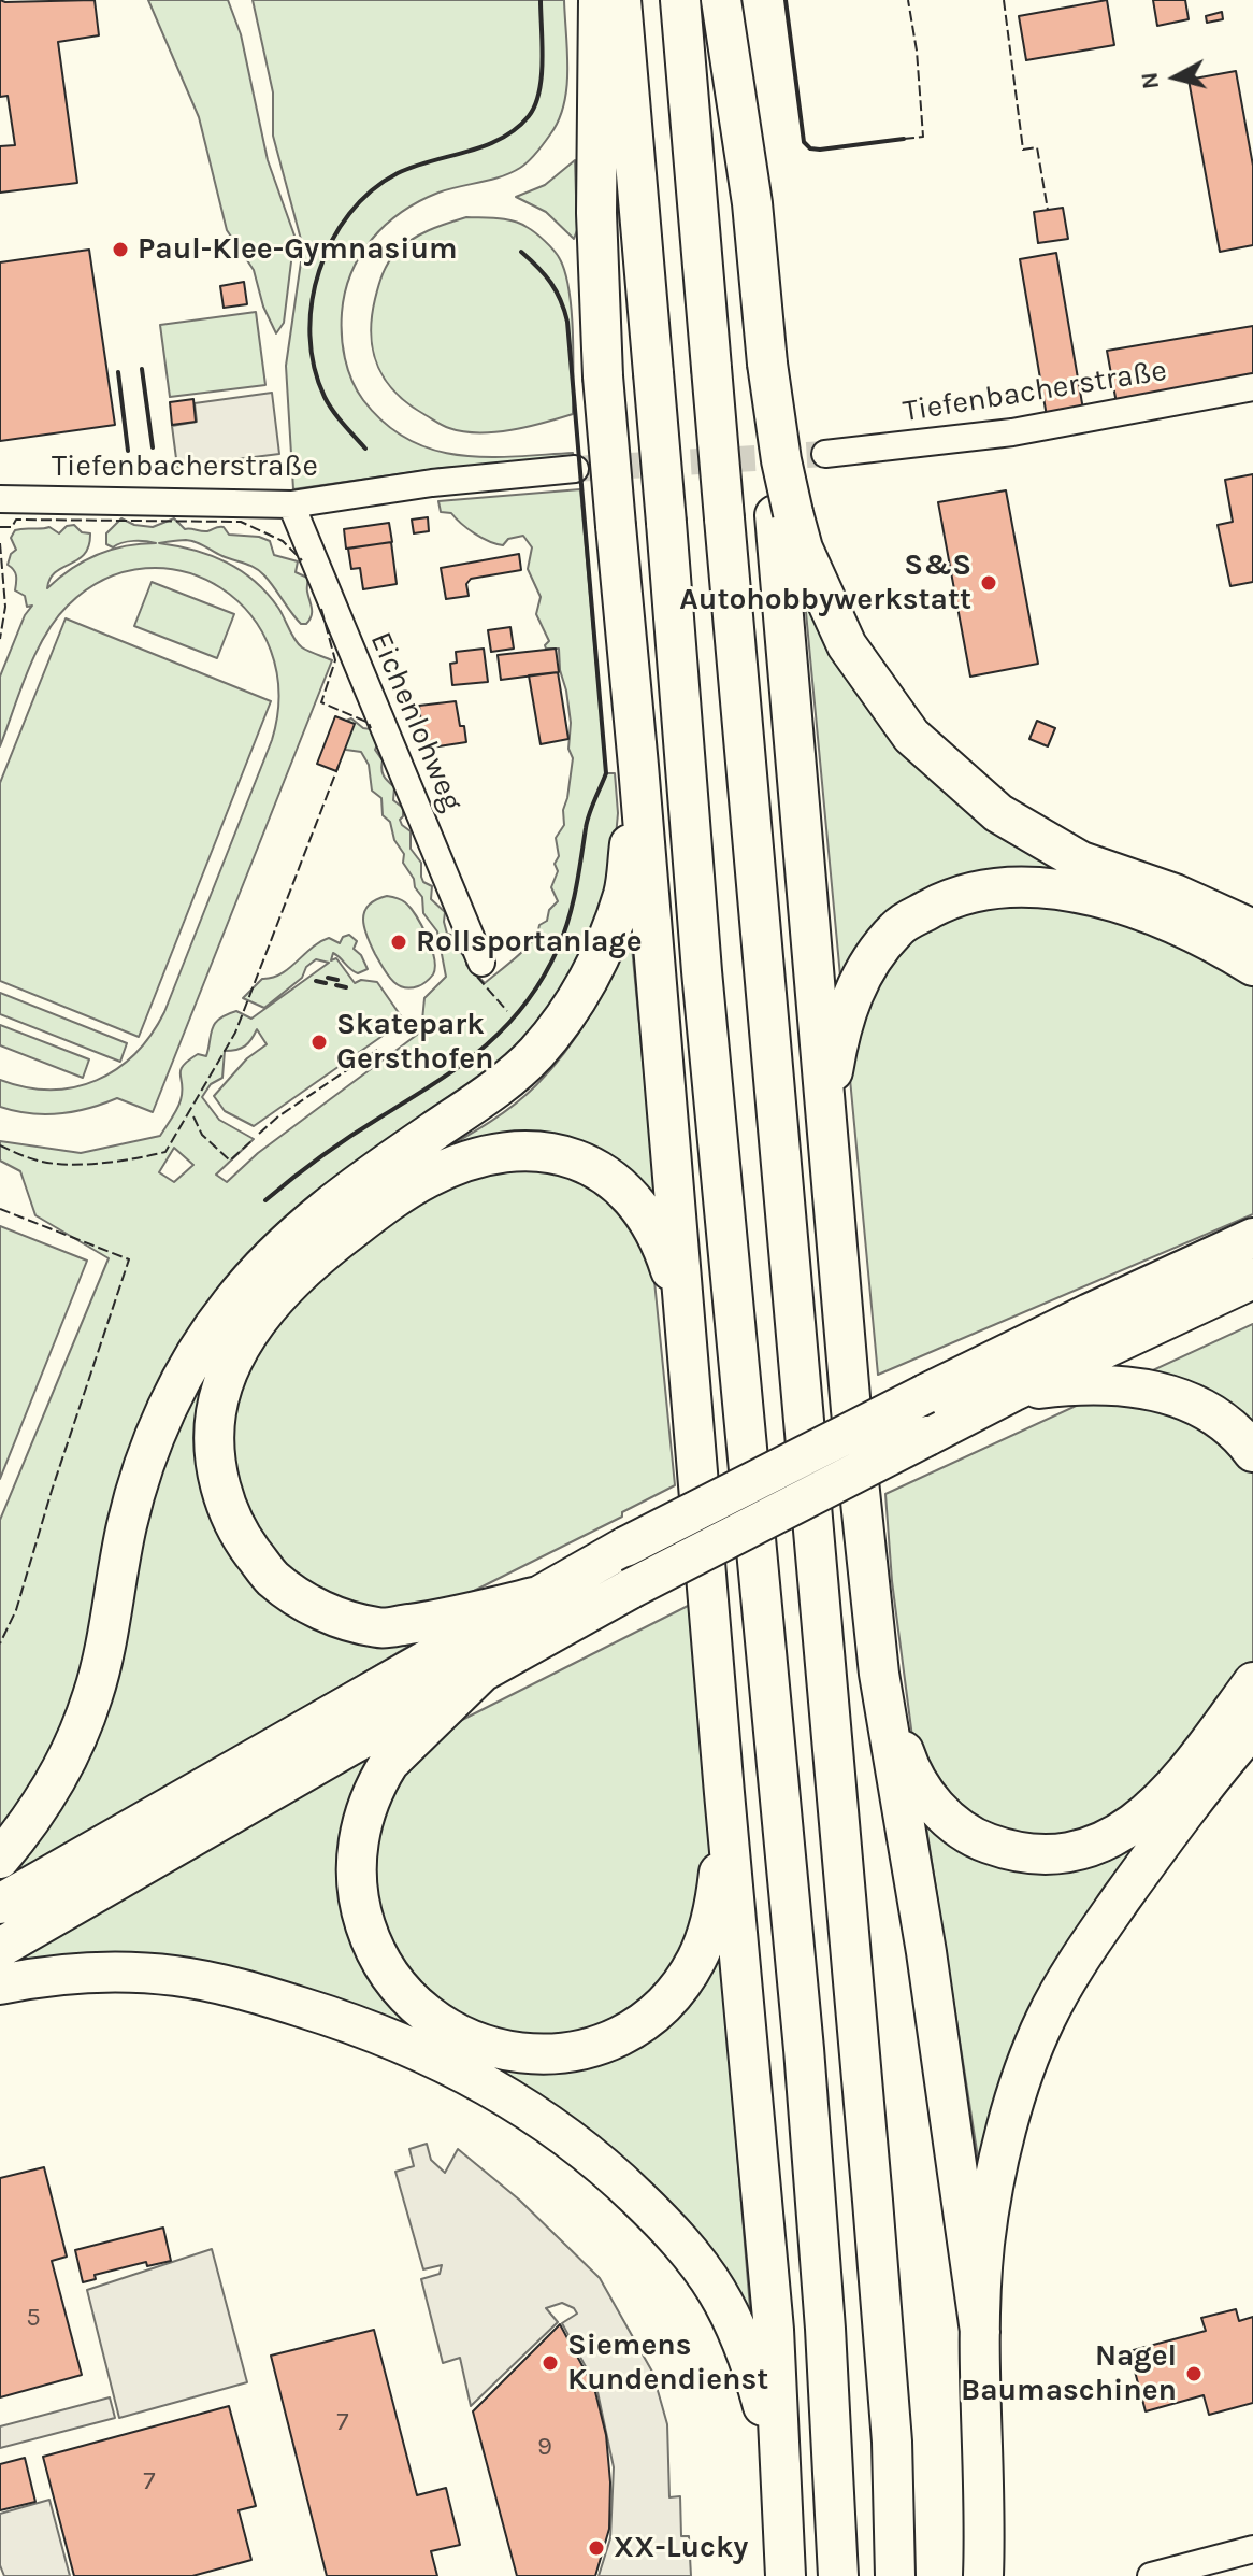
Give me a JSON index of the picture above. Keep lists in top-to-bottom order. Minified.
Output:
{"streets":{"street":["Tiefenbacherstraße","Eichenlohweg"]},"crossings":[["Tiefenbacherstraße","Eichenlohweg"]],"places":["Paul-Klee-Gymnasium","S&S Autohobbywerkstatt","Rollsportanlage","Skatepark Gersthofen","Siemens Kundendienst","Nagel Baumaschinen","XX-Lucky"],"house_numbers":["5","7","9","7"],"north":"left"}
